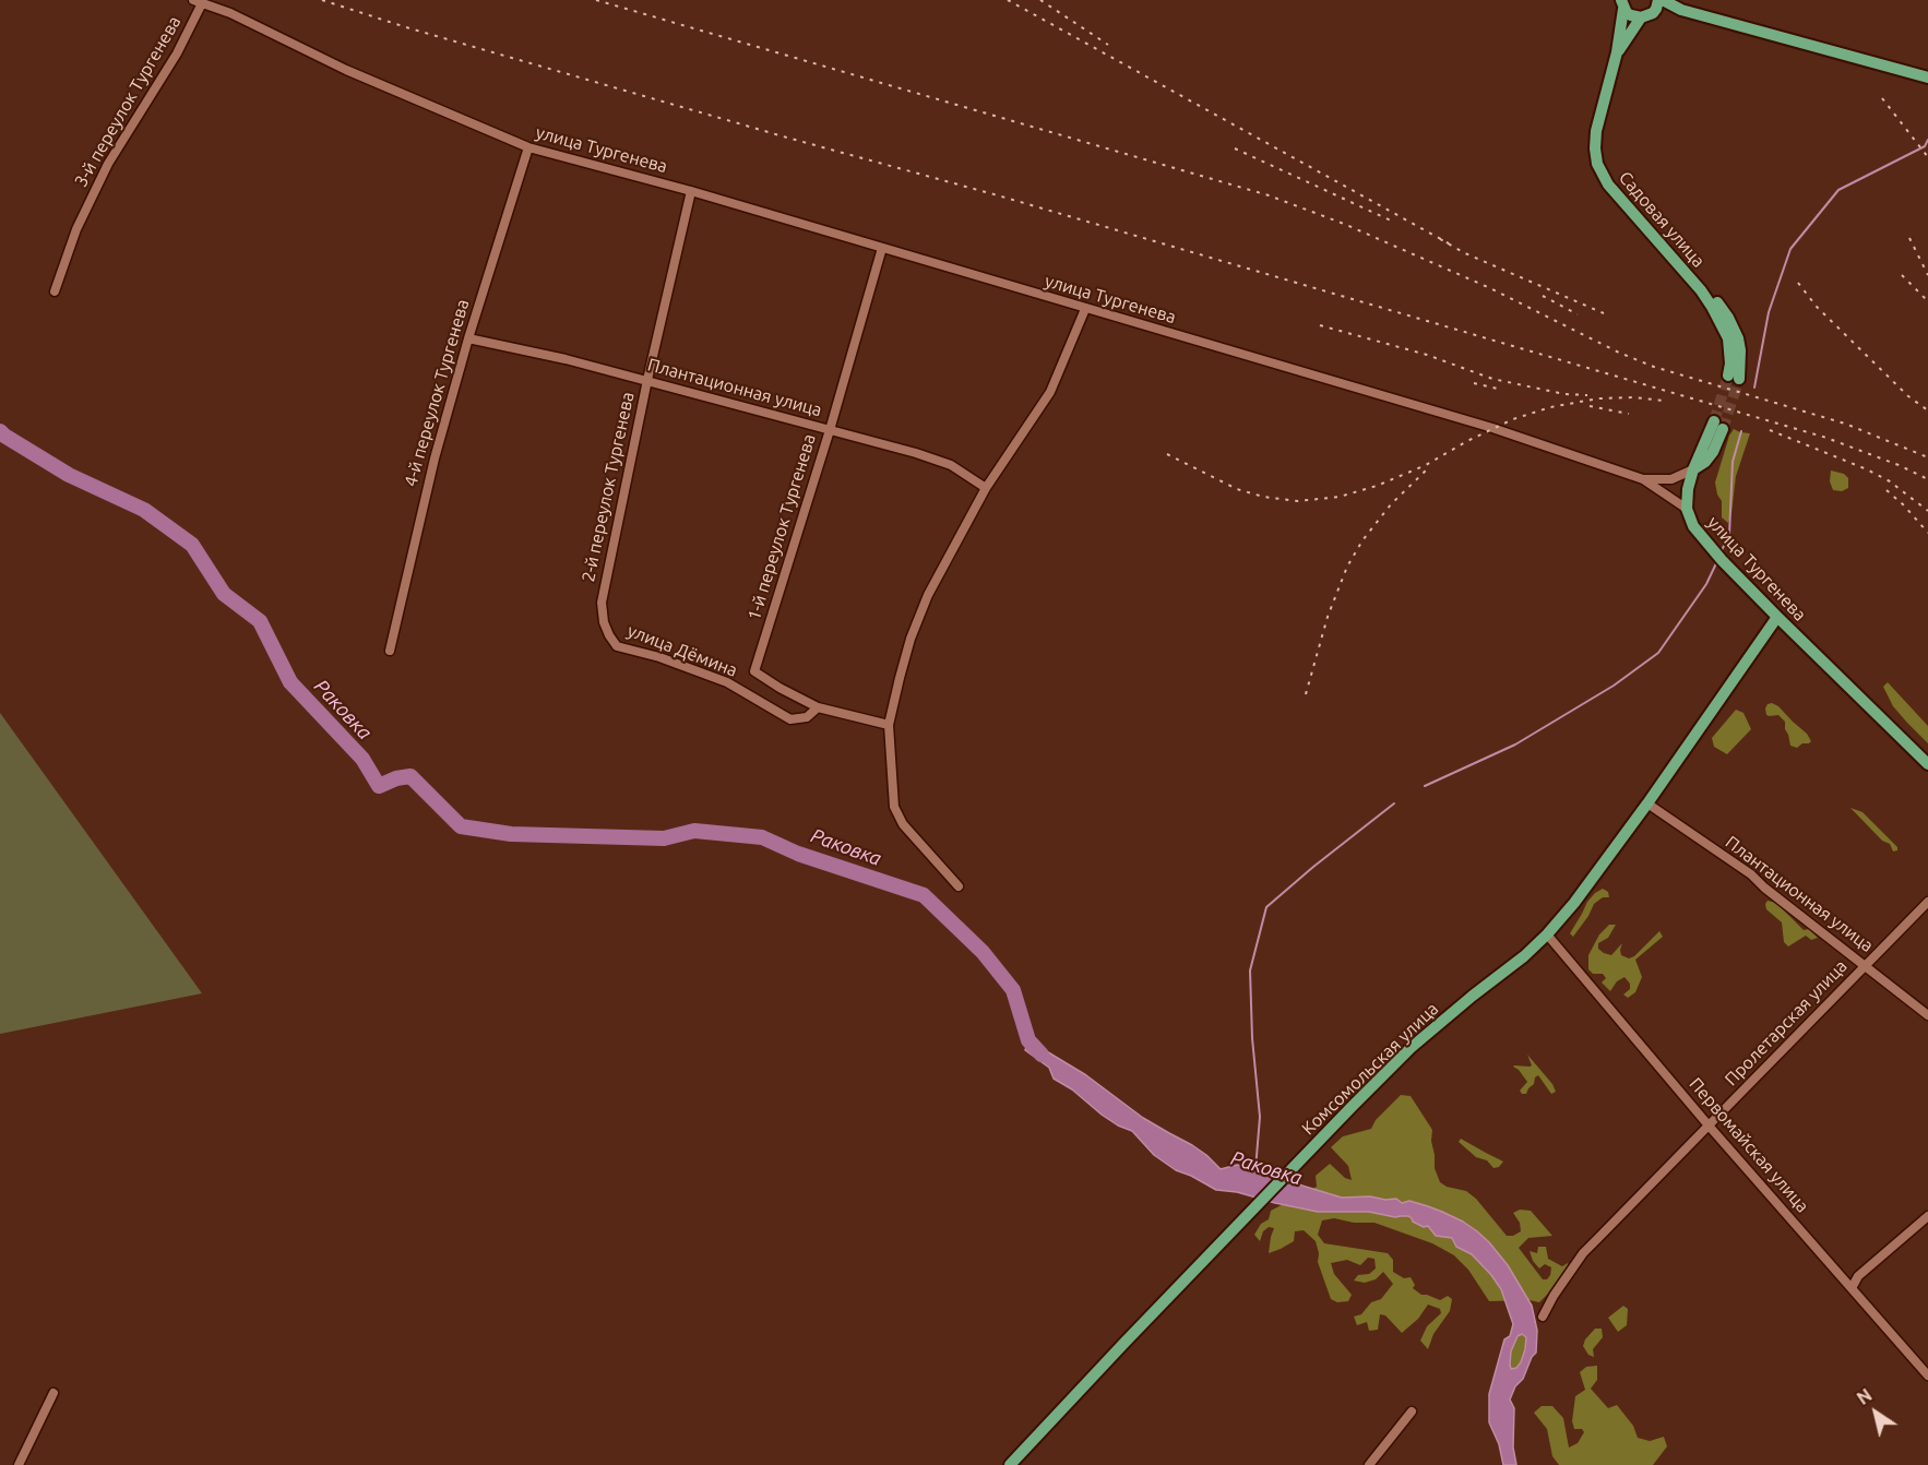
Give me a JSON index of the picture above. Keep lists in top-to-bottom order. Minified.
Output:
{"streets":{"main road":["улица Тургенева","Садовая улица","Комсомольская улица"],"street":["3-й переулок Тургенева","Плантационная улица","4-й переулок Тургенева","2-й переулок Тургенева","1-й переулок Тургенева","улица Дёмина","Пролетарская улица","Первомайская улица"]},"crossings":[["3-й переулок Тургенева","улица Тургенева"],["улица Тургенева","4-й переулок Тургенева"],["улица Тургенева","2-й переулок Тургенева"],["улица Тургенева","1-й переулок Тургенева"],["улица Тургенева","Комсомольская улица"],["Плантационная улица","4-й переулок Тургенева"],["Плантационная улица","2-й переулок Тургенева"],["Плантационная улица","1-й переулок Тургенева"],["Плантационная улица","Пролетарская улица"],["Плантационная улица","Комсомольская улица"],["2-й переулок Тургенева","улица Дёмина"],["1-й переулок Тургенева","улица Дёмина"],["Пролетарская улица","Первомайская улица"],["Комсомольская улица","Первомайская улица"]],"water":["Раковка"],"north":"top left"}
